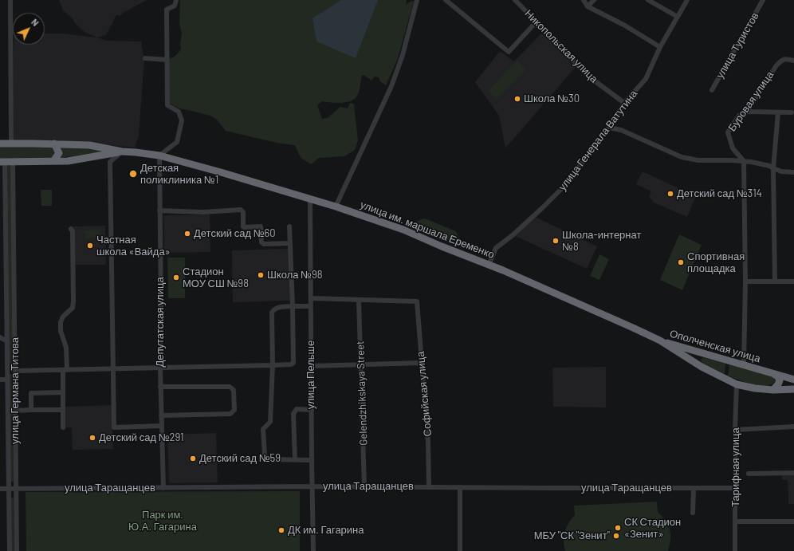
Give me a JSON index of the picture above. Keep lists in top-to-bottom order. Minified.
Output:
{"streets":{"highway":["улица им. маршала Еременко","Ополченская улица"],"street":["улица Туристов","Никопольская улица","Буровая улица","улица Генерала Ватутина","Депутатская улица","улица Пельше","улица Германа Титова","Gelendzhikskaya Street","Софийская улица","Тарифная улица","улица Таращанцев"]},"crossings":[["Никопольская улица","улица Генерала Ватутина"],["улица Генерала Ватутина","улица им. маршала Еременко"],["улица им. маршала Еременко","Депутатская улица"],["улица им. маршала Еременко","Ополченская улица"],["улица им. маршала Еременко","улица Пельше"],["улица им. маршала Еременко","улица Германа Титова"],["Депутатская улица","улица Таращанцев"],["Ополченская улица","Тарифная улица"],["улица Пельше","улица Таращанцев"],["улица Германа Титова","улица Таращанцев"],["Gelendzhikskaya Street","Софийская улица"],["Gelendzhikskaya Street","улица Таращанцев"],["Софийская улица","улица Таращанцев"],["Тарифная улица","улица Таращанцев"]],"parks":["Парк им. Ю.А. Гагарина"],"places":["Школа №30","Детская поликлиника №1","Детский сад №314","Детский сад №60","Школа-интернат №8","Частная школа «Вайда»","Спортивная площадка","Школа №98","Стадион МОУ СШ №98","Детский сад №291","Детский сад №59","СК Стадион «Зенит»","ДК им. Гагарина","МБУ \"СК \"Зенит\""],"north":"top right"}
